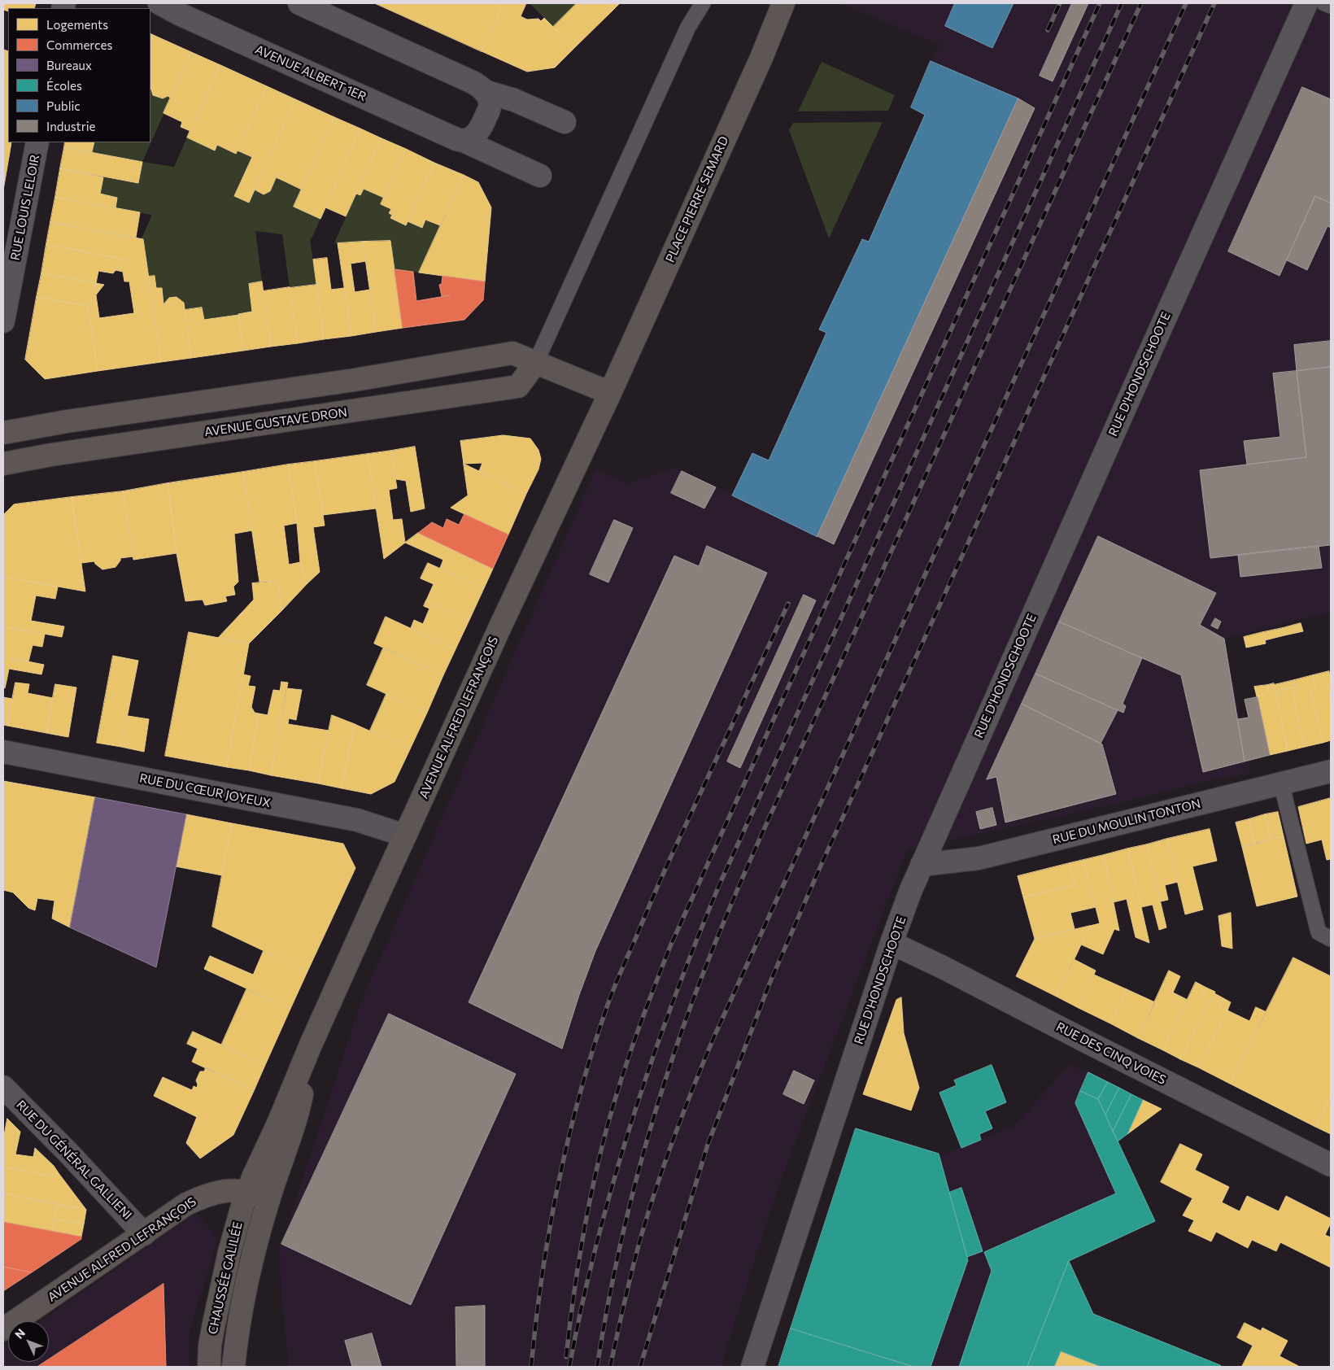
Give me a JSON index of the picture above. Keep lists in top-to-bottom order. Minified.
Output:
{"streets":{"main road":["PLACE PIERRE SEMARD","AVENUE GUSTAVE DRON","AVENUE ALFRED LEFRANÇOIS","CHAUSSÉE GALILÉE"],"street":["AVENUE ALBERT 1ER","RUE LOUIS LELOIR","RUE D'HONDSCHOOTE","RUE DU CŒUR JOYEUX","RUE DU MOULIN TONTON","RUE DES CINQ VOIES","RUE DU GÉNÉRAL GALLIENI"]},"crossings":[["PLACE PIERRE SEMARD","AVENUE ALFRED LEFRANÇOIS"],["RUE D'HONDSCHOOTE","RUE DU MOULIN TONTON"],["RUE D'HONDSCHOOTE","RUE DES CINQ VOIES"],["AVENUE ALFRED LEFRANÇOIS","RUE DU CŒUR JOYEUX"],["AVENUE ALFRED LEFRANÇOIS","RUE DU GÉNÉRAL GALLIENI"],["AVENUE ALFRED LEFRANÇOIS","CHAUSSÉE GALILÉE"]],"legend":["Logements","Commerces","Bureaux","Écoles","Public","Industrie"],"north":"top left"}
